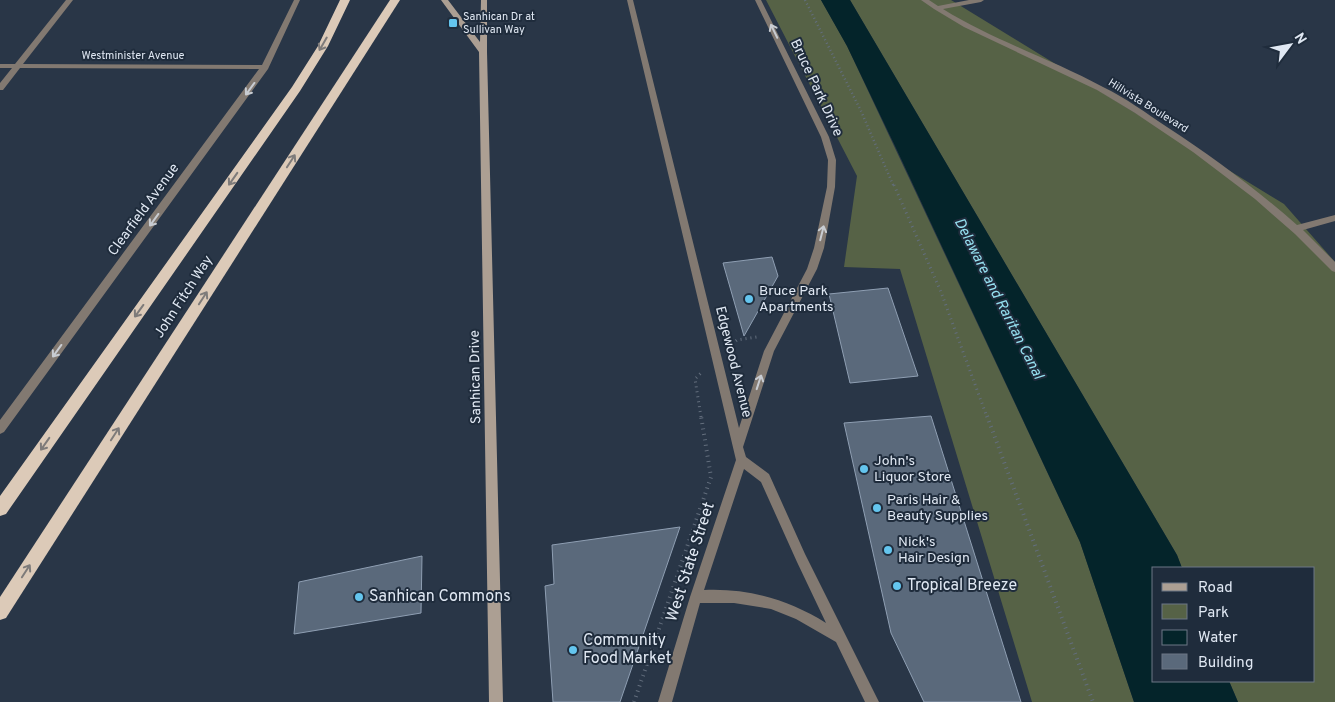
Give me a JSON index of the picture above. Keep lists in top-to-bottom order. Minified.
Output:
{"streets":{"highway":["John Fitch Way"],"main road":["Sanhican Drive"],"street":["Westminister Avenue","Bruce Park Drive","Hillvista Boulevard","Clearfield Avenue","Edgewood Avenue","West State Street"]},"crossings":[["Westminister Avenue","Clearfield Avenue"],["Bruce Park Drive","Edgewood Avenue"],["Edgewood Avenue","West State Street"]],"one_way":["Bruce Park Drive","Clearfield Avenue"],"water":["Delaware and Raritan Canal"],"places":{"transit":["Sanhican Dr at Sullivan Way"],"other":["Bruce Park Apartments","John's Liquor Store","Paris Hair & Beauty Supplies","Nick's Hair Design","Tropical Breeze","Sanhican Commons","Community Food Market"]},"legend":["Road","Park","Water","Building"],"north":"top right"}
